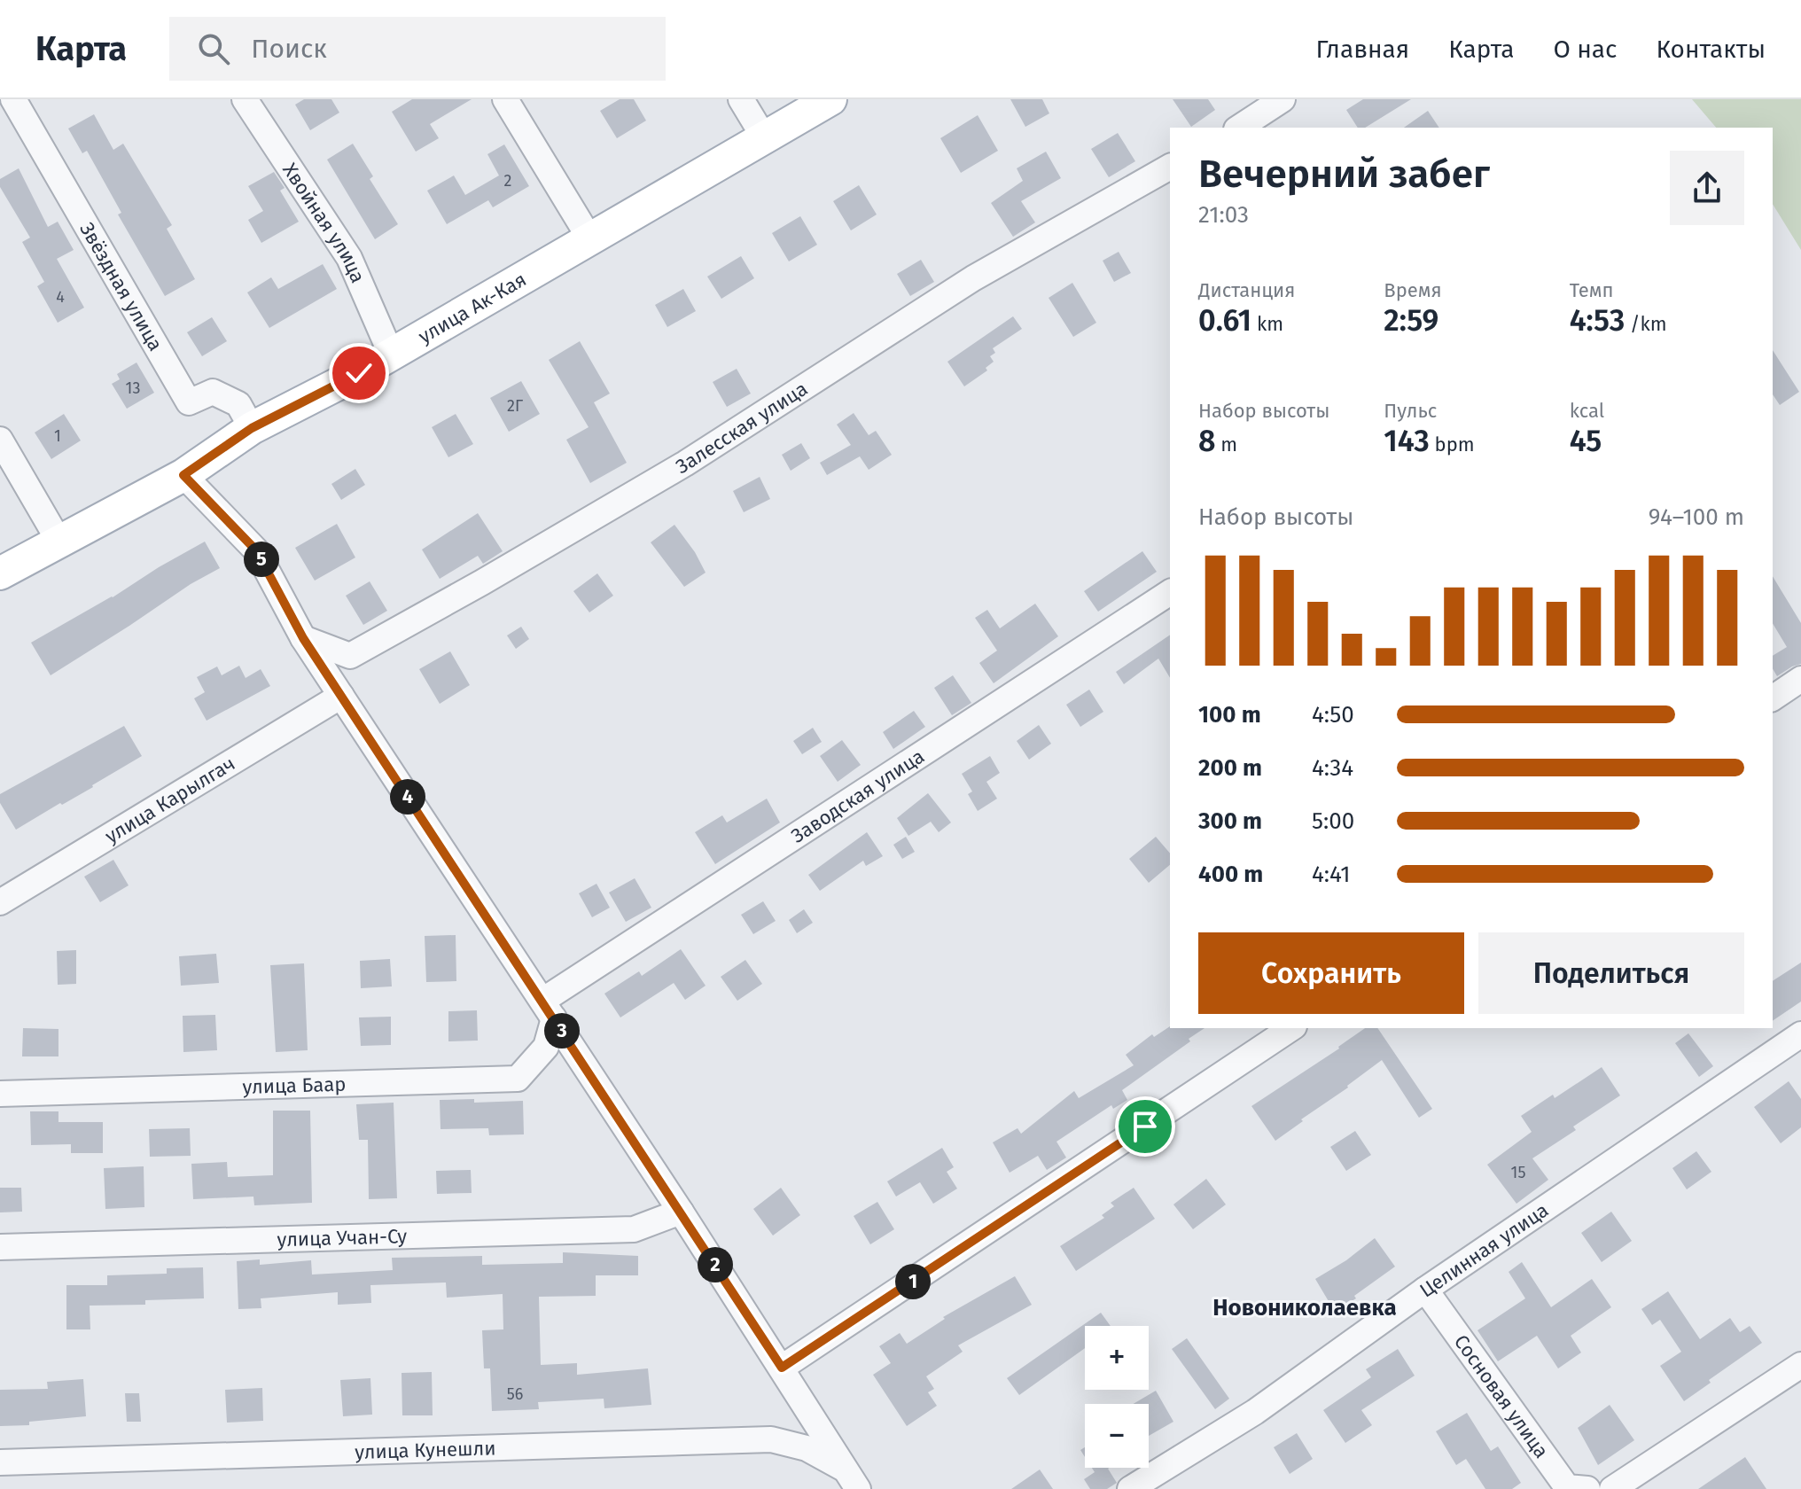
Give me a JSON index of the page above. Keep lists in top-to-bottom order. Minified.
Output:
{"streets":{"main road":["улица Ак-Кая"],"street":["Хвойная улица","Звёздная улица","Залесская улица","Заводская улица","улица Карылгач","улица Баар","улица Учан-Су","Целинная улица","Сосновая улица","улица Кунешли"]},"crossings":[["Хвойная улица","улица Ак-Кая"],["Звёздная улица","улица Ак-Кая"],["Заводская улица","улица Баар"],["Целинная улица","Сосновая улица"]],"districts":["Новониколаевка"],"house_numbers":["2","4","13","2Г","1","15","56"],"page":{"header":"Карта","search":"Поиск","nav":["Главная","Карта","О нас","Контакты"],"heading":["Вечерний забег","21:03"],"stats":[["Дистанция","0.61 km"],["Время","2:59"],["Темп","4:53 /km"],["Набор высоты","8 m"],["Пульс","143 bpm"],["kcal","45"]],"chart":["Набор высоты","94–100 m"],"pins":["5","4","3","2","1"],"list":[{"name":"100 m","note":"4:50"},{"name":"200 m","note":"4:34"},{"name":"300 m","note":"5:00"},{"name":"400 m","note":"4:41"}],"buttons":["Сохранить","Поделиться"],"map_buttons":["+","−"]}}
